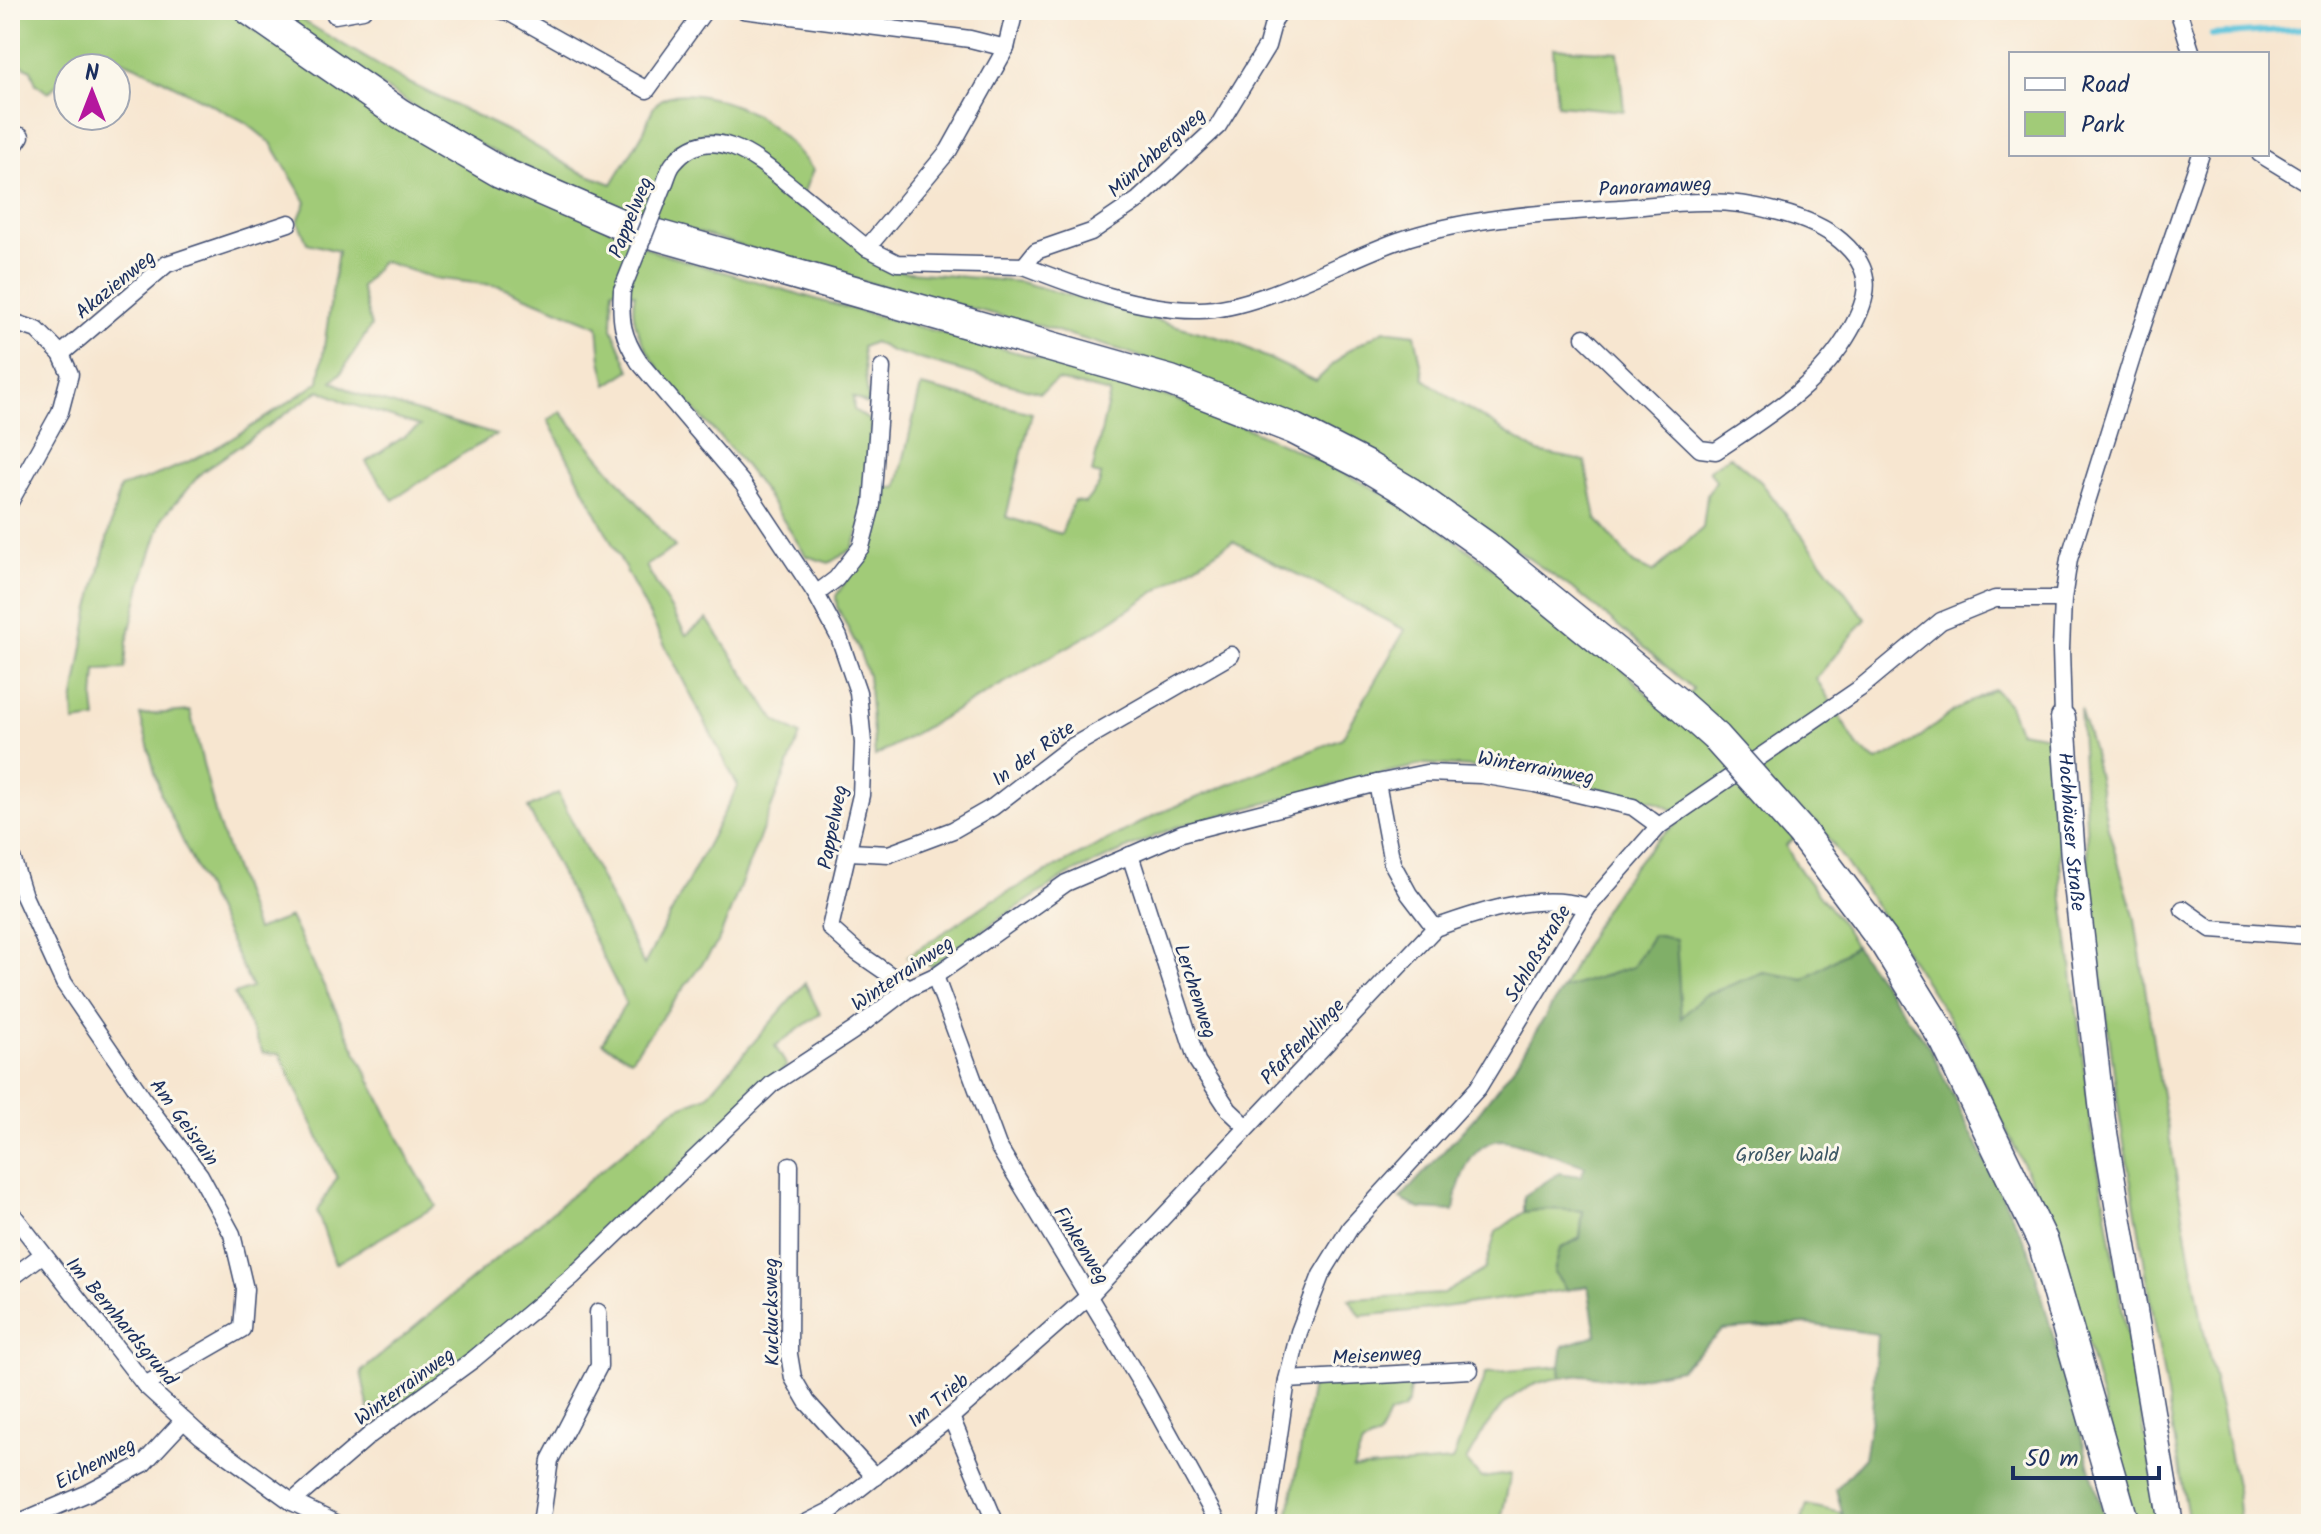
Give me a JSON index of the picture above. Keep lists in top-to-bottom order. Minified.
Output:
{"streets":{"street":["Münchbergweg","Panoramaweg","Pappelweg","Akazienweg","In der Röte","Winterrainweg","Hochhäuser Straße","Schloßstraße","Lerchenweg","Pfaffenklinge","Am Geisrain","Finkenweg","Kuckucksweg","Im Bernhardsgrund","Meisenweg","Im Trieb","Eichenweg"]},"crossings":[["Münchbergweg","Panoramaweg"],["Pappelweg","In der Röte"],["Pappelweg","Winterrainweg"],["Winterrainweg","Schloßstraße"],["Winterrainweg","Lerchenweg"],["Winterrainweg","Finkenweg"],["Winterrainweg","Im Bernhardsgrund"],["Hochhäuser Straße","Schloßstraße"],["Schloßstraße","Pfaffenklinge"],["Schloßstraße","Meisenweg"],["Lerchenweg","Pfaffenklinge"],["Pfaffenklinge","Finkenweg"],["Pfaffenklinge","Im Trieb"],["Am Geisrain","Im Bernhardsgrund"],["Finkenweg","Im Trieb"],["Kuckucksweg","Im Trieb"],["Im Bernhardsgrund","Eichenweg"]],"parks":["Großer Wald"],"legend":["Road","Park"],"scale_bar":"50 m","north":"top"}
